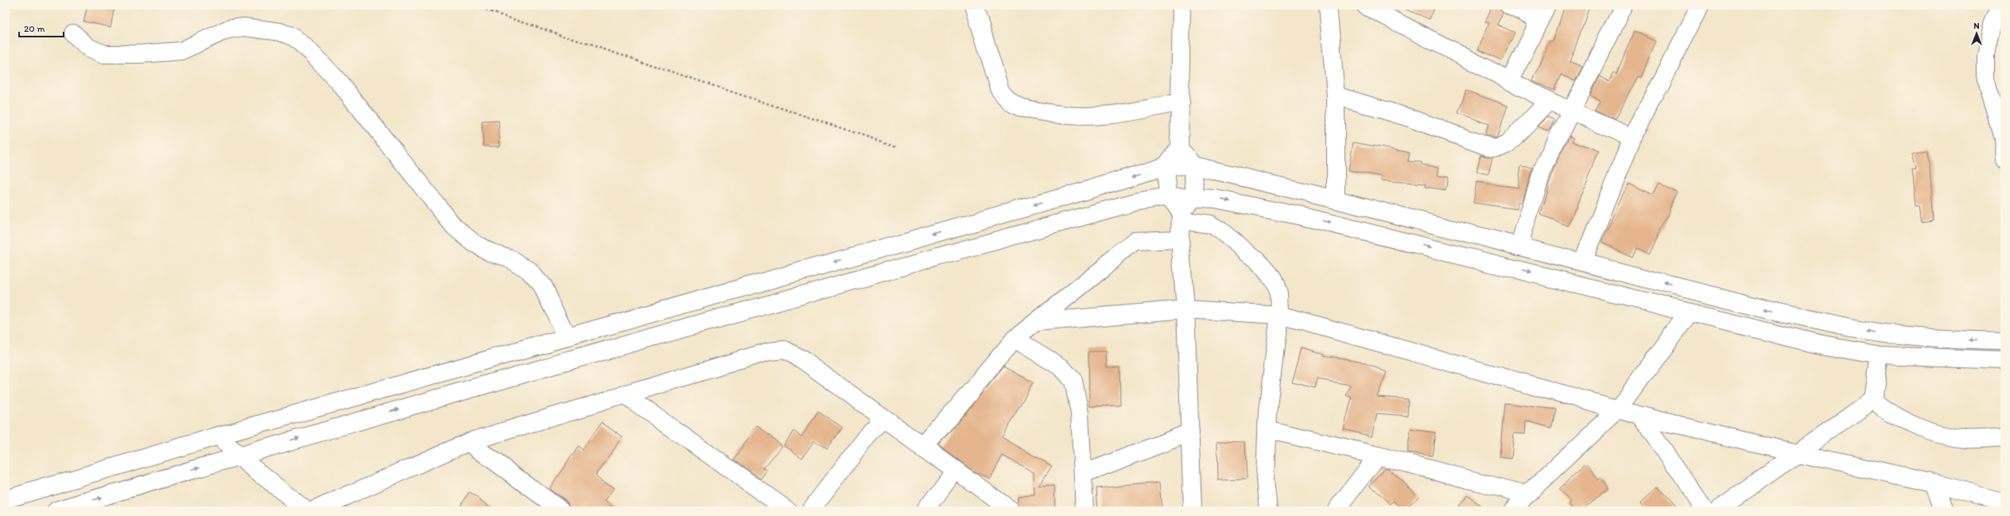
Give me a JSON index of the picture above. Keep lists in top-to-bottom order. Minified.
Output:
{"scale_bar":"20 m","north":"top"}
